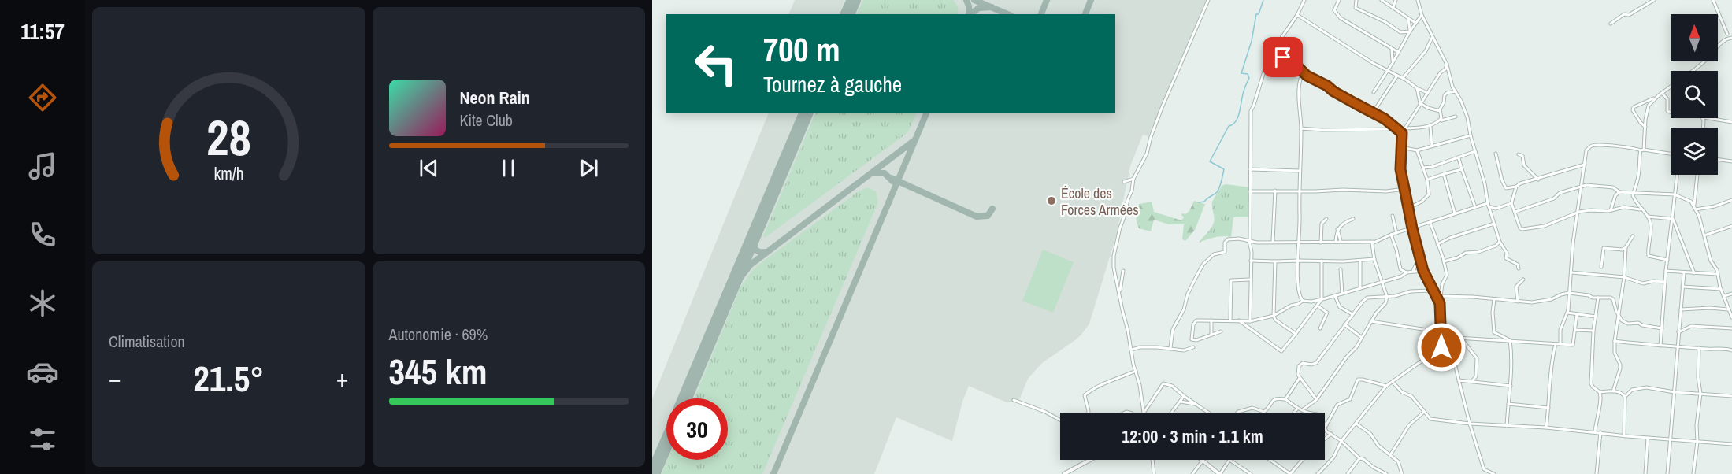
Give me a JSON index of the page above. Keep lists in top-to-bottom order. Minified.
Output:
{"places":["École des Forces Armées"],"north":"top","page":{"tabs":"11:57","turn":["700 m","Tournez à gauche"],"song":["Neon Rain","Kite Club"],"tile":["Climatisation",["Autonomie · 69%","345 km"]],"heat":["−","21.5°","+"],"limit":"30","trip":"12:00 · 3 min · 1.1 km","gauge":["28","km/h"]}}
